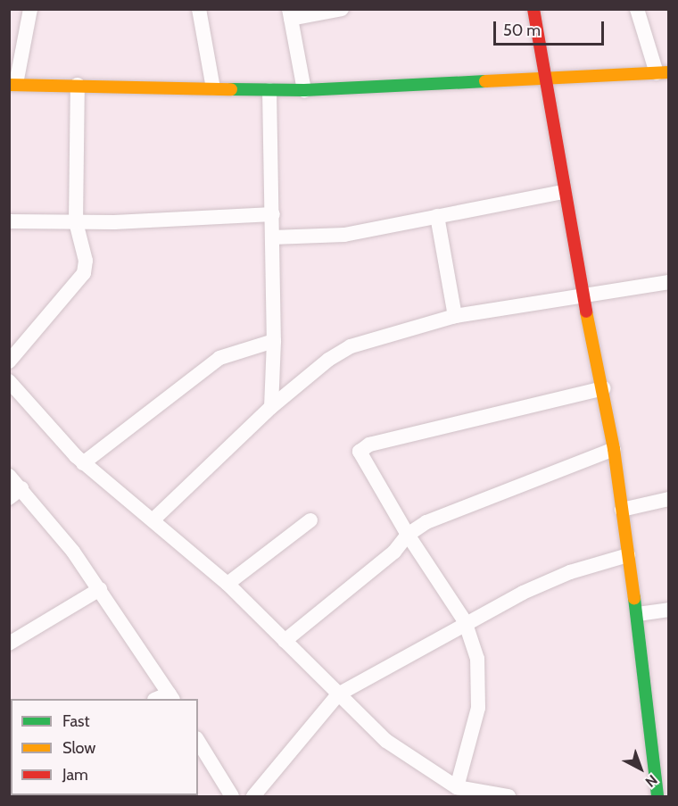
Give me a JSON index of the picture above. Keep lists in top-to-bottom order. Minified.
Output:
{"legend":["Fast","Slow","Jam"],"scale_bar":"50 m","north":"bottom right"}
